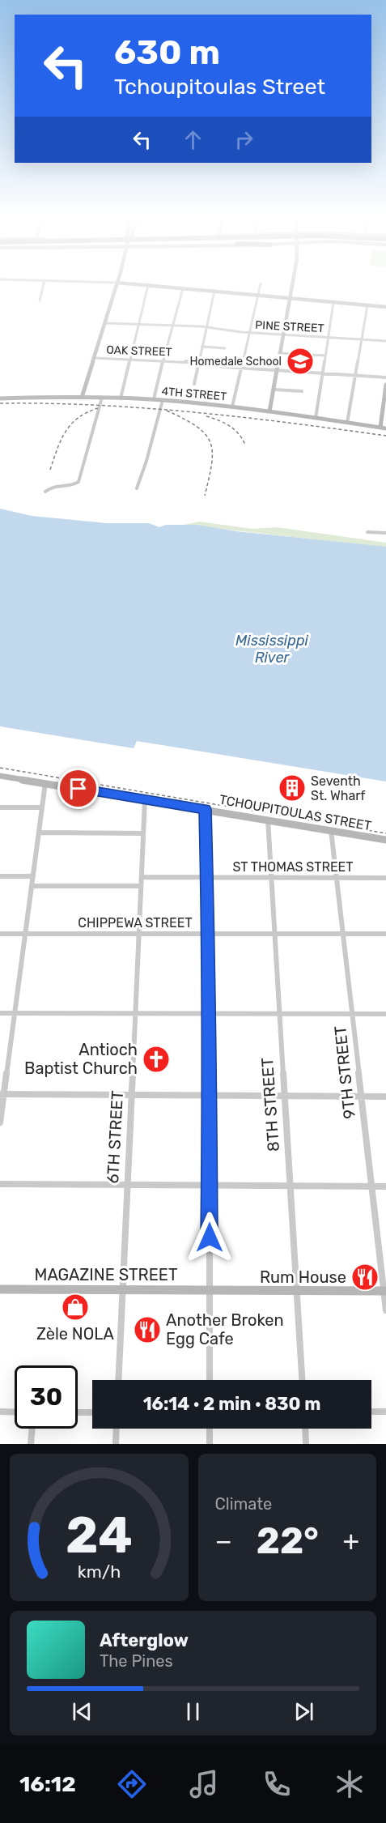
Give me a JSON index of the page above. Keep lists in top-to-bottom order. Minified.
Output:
{"streets":{"street":["PINE STREET","OAK STREET","4TH STREET","TCHOUPITOULAS STREET","ST THOMAS STREET","CHIPPEWA STREET","9TH STREET","8TH STREET","6TH STREET","MAGAZINE STREET"]},"crossings":[["TCHOUPITOULAS STREET","9TH STREET"],["TCHOUPITOULAS STREET","8TH STREET"],["TCHOUPITOULAS STREET","6TH STREET"],["ST THOMAS STREET","9TH STREET"],["ST THOMAS STREET","8TH STREET"],["ST THOMAS STREET","6TH STREET"],["CHIPPEWA STREET","9TH STREET"],["CHIPPEWA STREET","8TH STREET"],["CHIPPEWA STREET","6TH STREET"],["9TH STREET","MAGAZINE STREET"],["8TH STREET","MAGAZINE STREET"],["6TH STREET","MAGAZINE STREET"]],"water":["Mississippi River"],"places":{"school or university":["Homedale School"],"building":["Seventh St. Wharf"],"church":["Antioch Baptist Church"],"restaurant":["Rum House","Another Broken Egg Cafe"],"shop":["Zèle NOLA"]},"page":{"turn":["630 m","Tchoupitoulas Street"],"limit":"30","trip":"16:14 · 2 min · 830 m","tile":"Climate","heat":["−","22°","+"],"song":["Afterglow","The Pines"],"tabs":"16:12","gauge":["24","km/h"]}}
